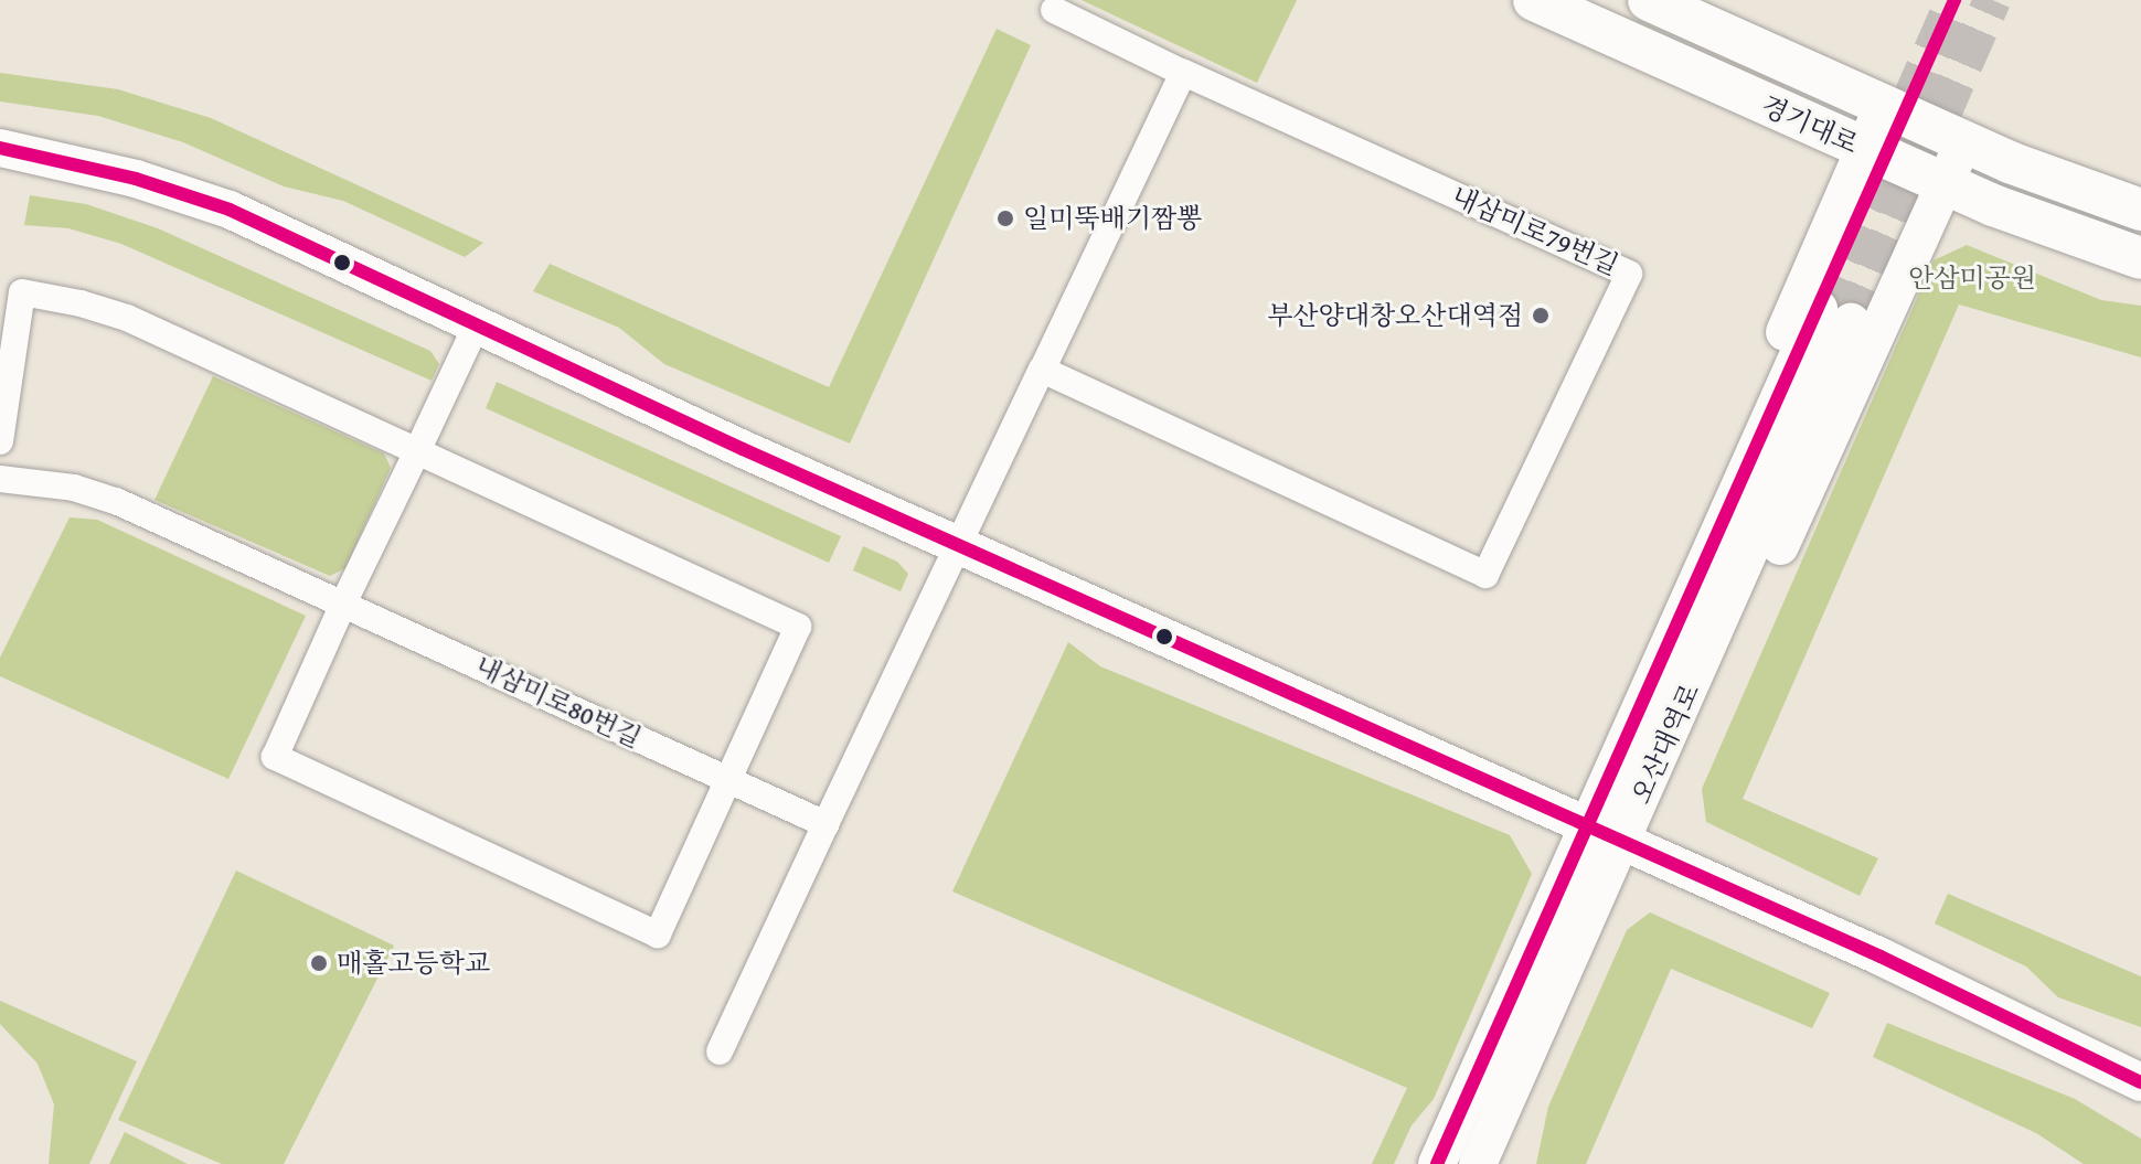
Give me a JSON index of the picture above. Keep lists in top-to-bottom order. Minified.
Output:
{"streets":{"main road":["경기대로","오산대역로"],"street":["내삼미로79번길","내삼미로80번길"]},"parks":["안삼미공원"],"places":["일미뚝배기짬뽕","부산양대창오산대역점","매홀고등학교"]}
